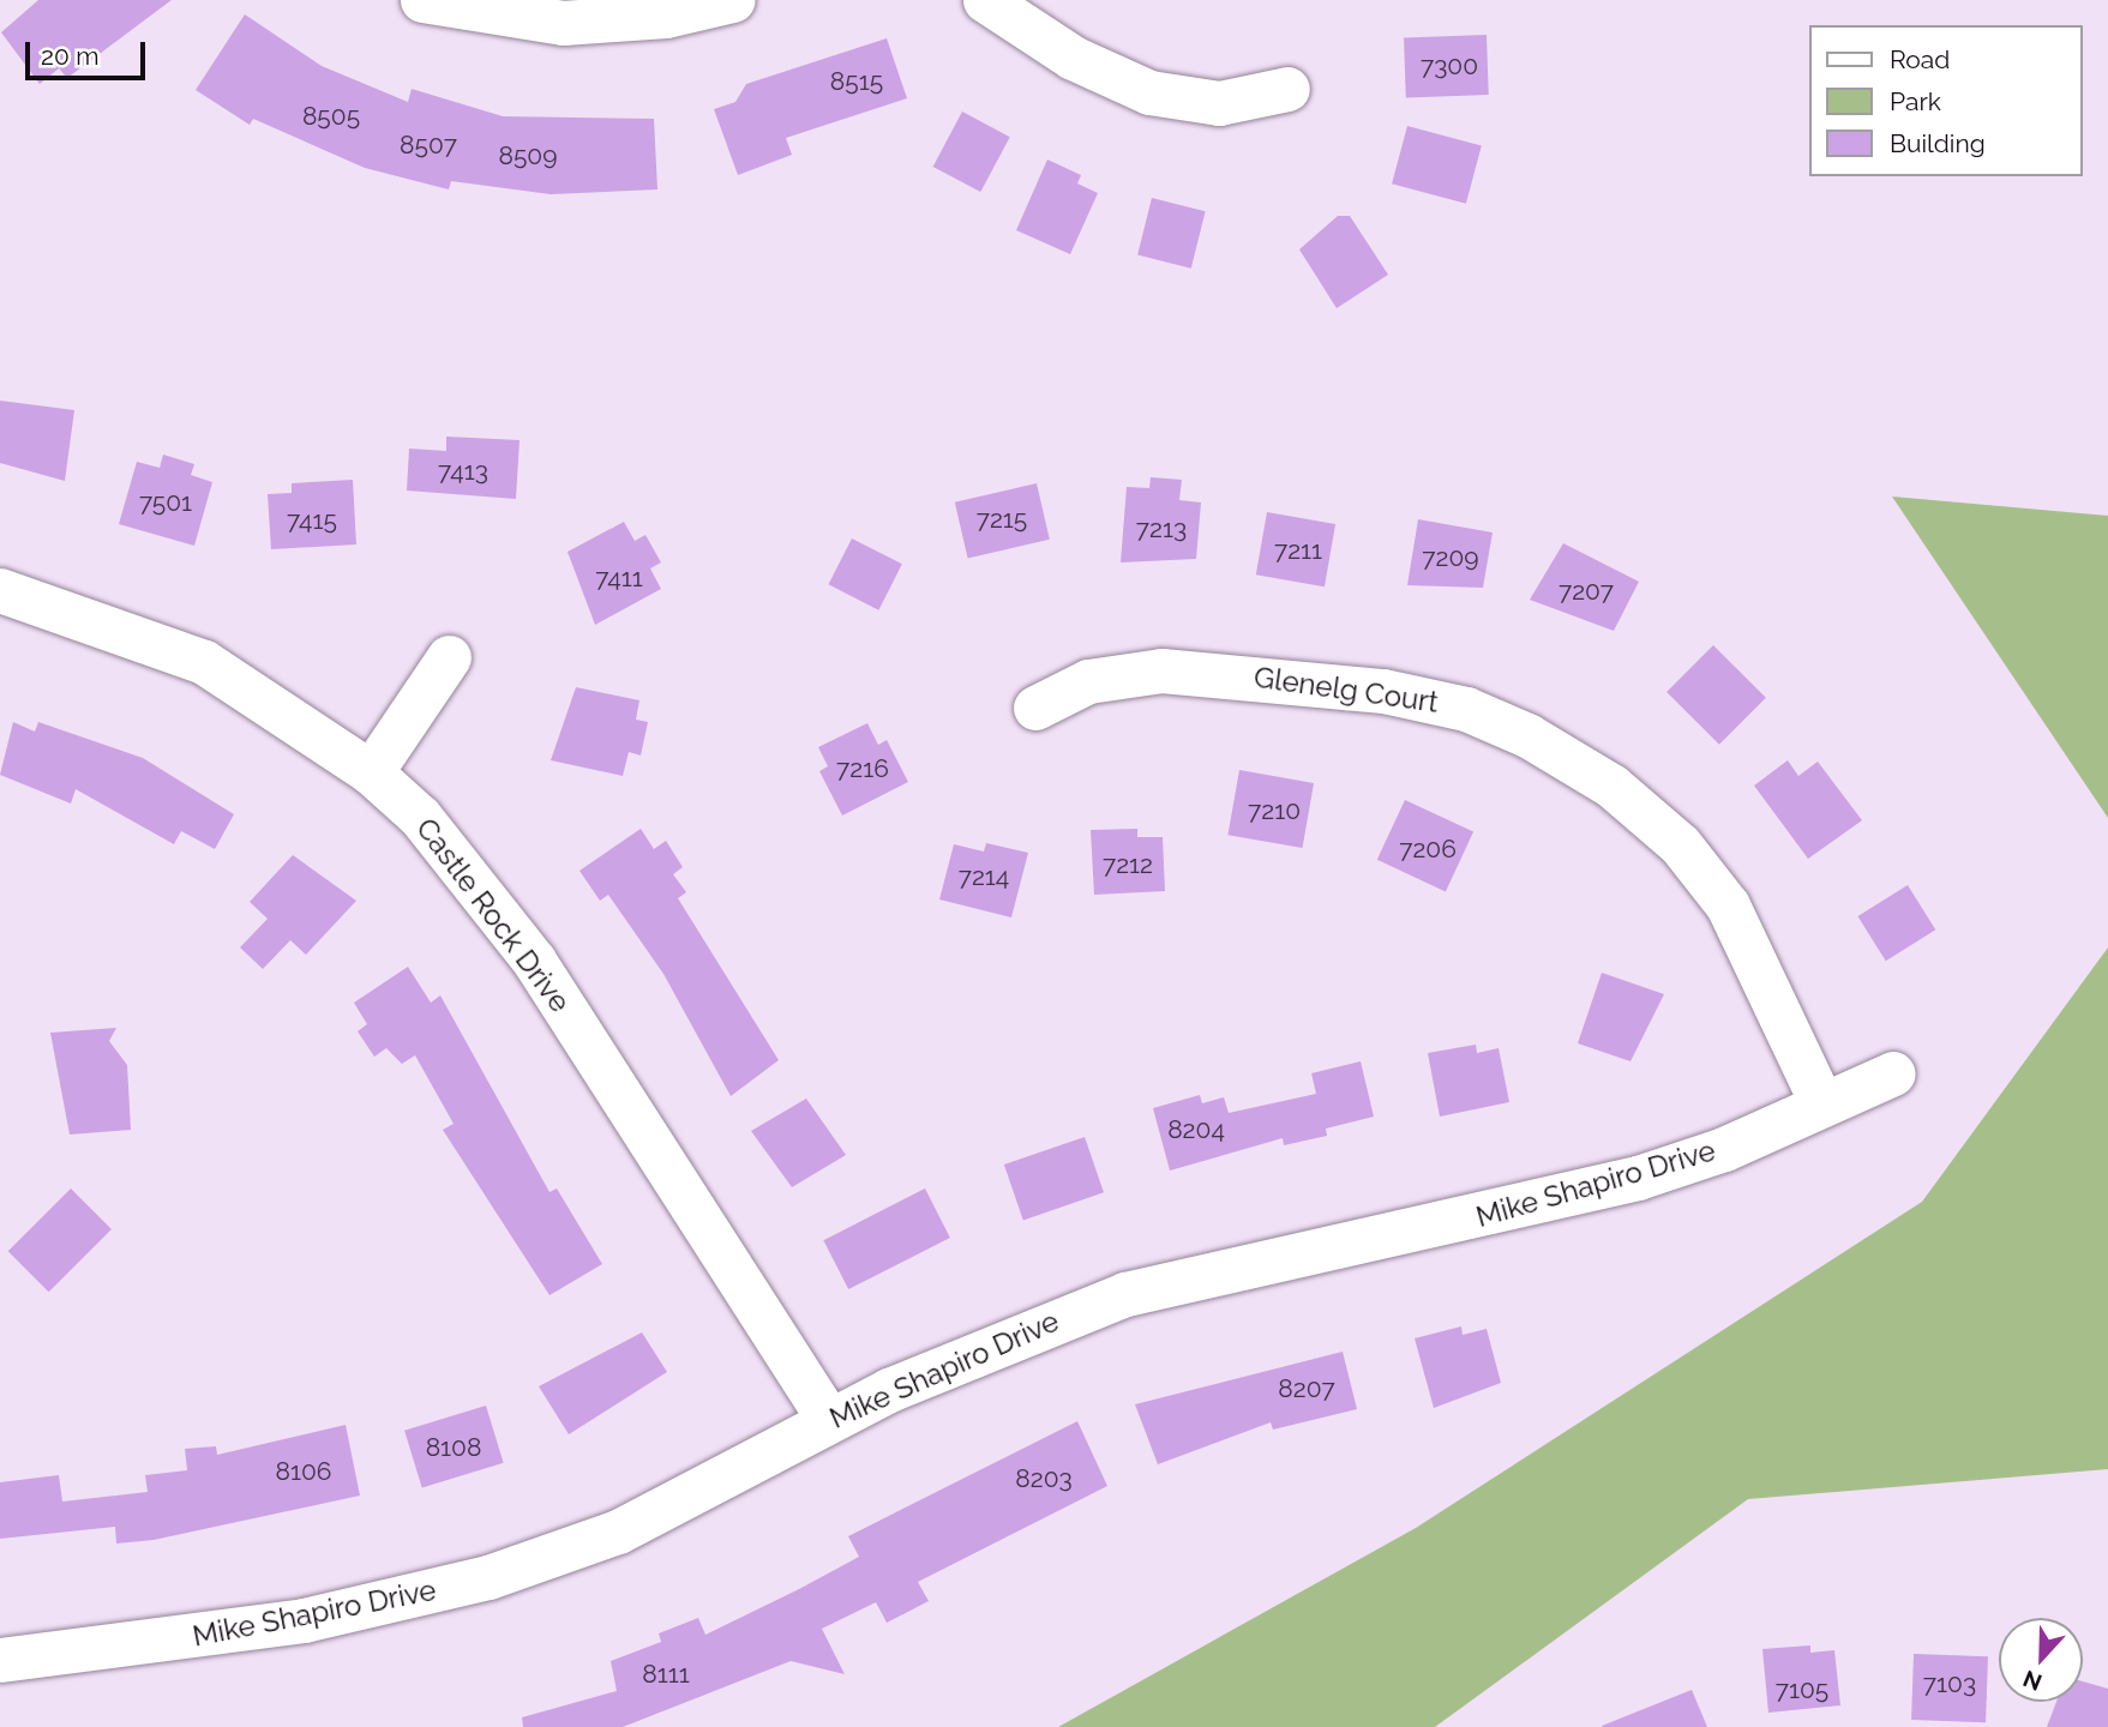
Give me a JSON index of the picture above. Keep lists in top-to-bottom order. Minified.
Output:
{"streets":{"street":["Glenelg Court","Castle Rock Drive","Mike Shapiro Drive"]},"crossings":[["Glenelg Court","Mike Shapiro Drive"],["Castle Rock Drive","Mike Shapiro Drive"]],"house_numbers":["7300","8515","8505","8507","8509","7413","7501","7215","7415","7213","7211","7209","7411","7207","7216","7210","7206","7212","7214","8204","8207","8108","8106","8203","8111","7103","7105"],"legend":["Road","Park","Building"],"scale_bar":"20 m","north":"bottom"}
